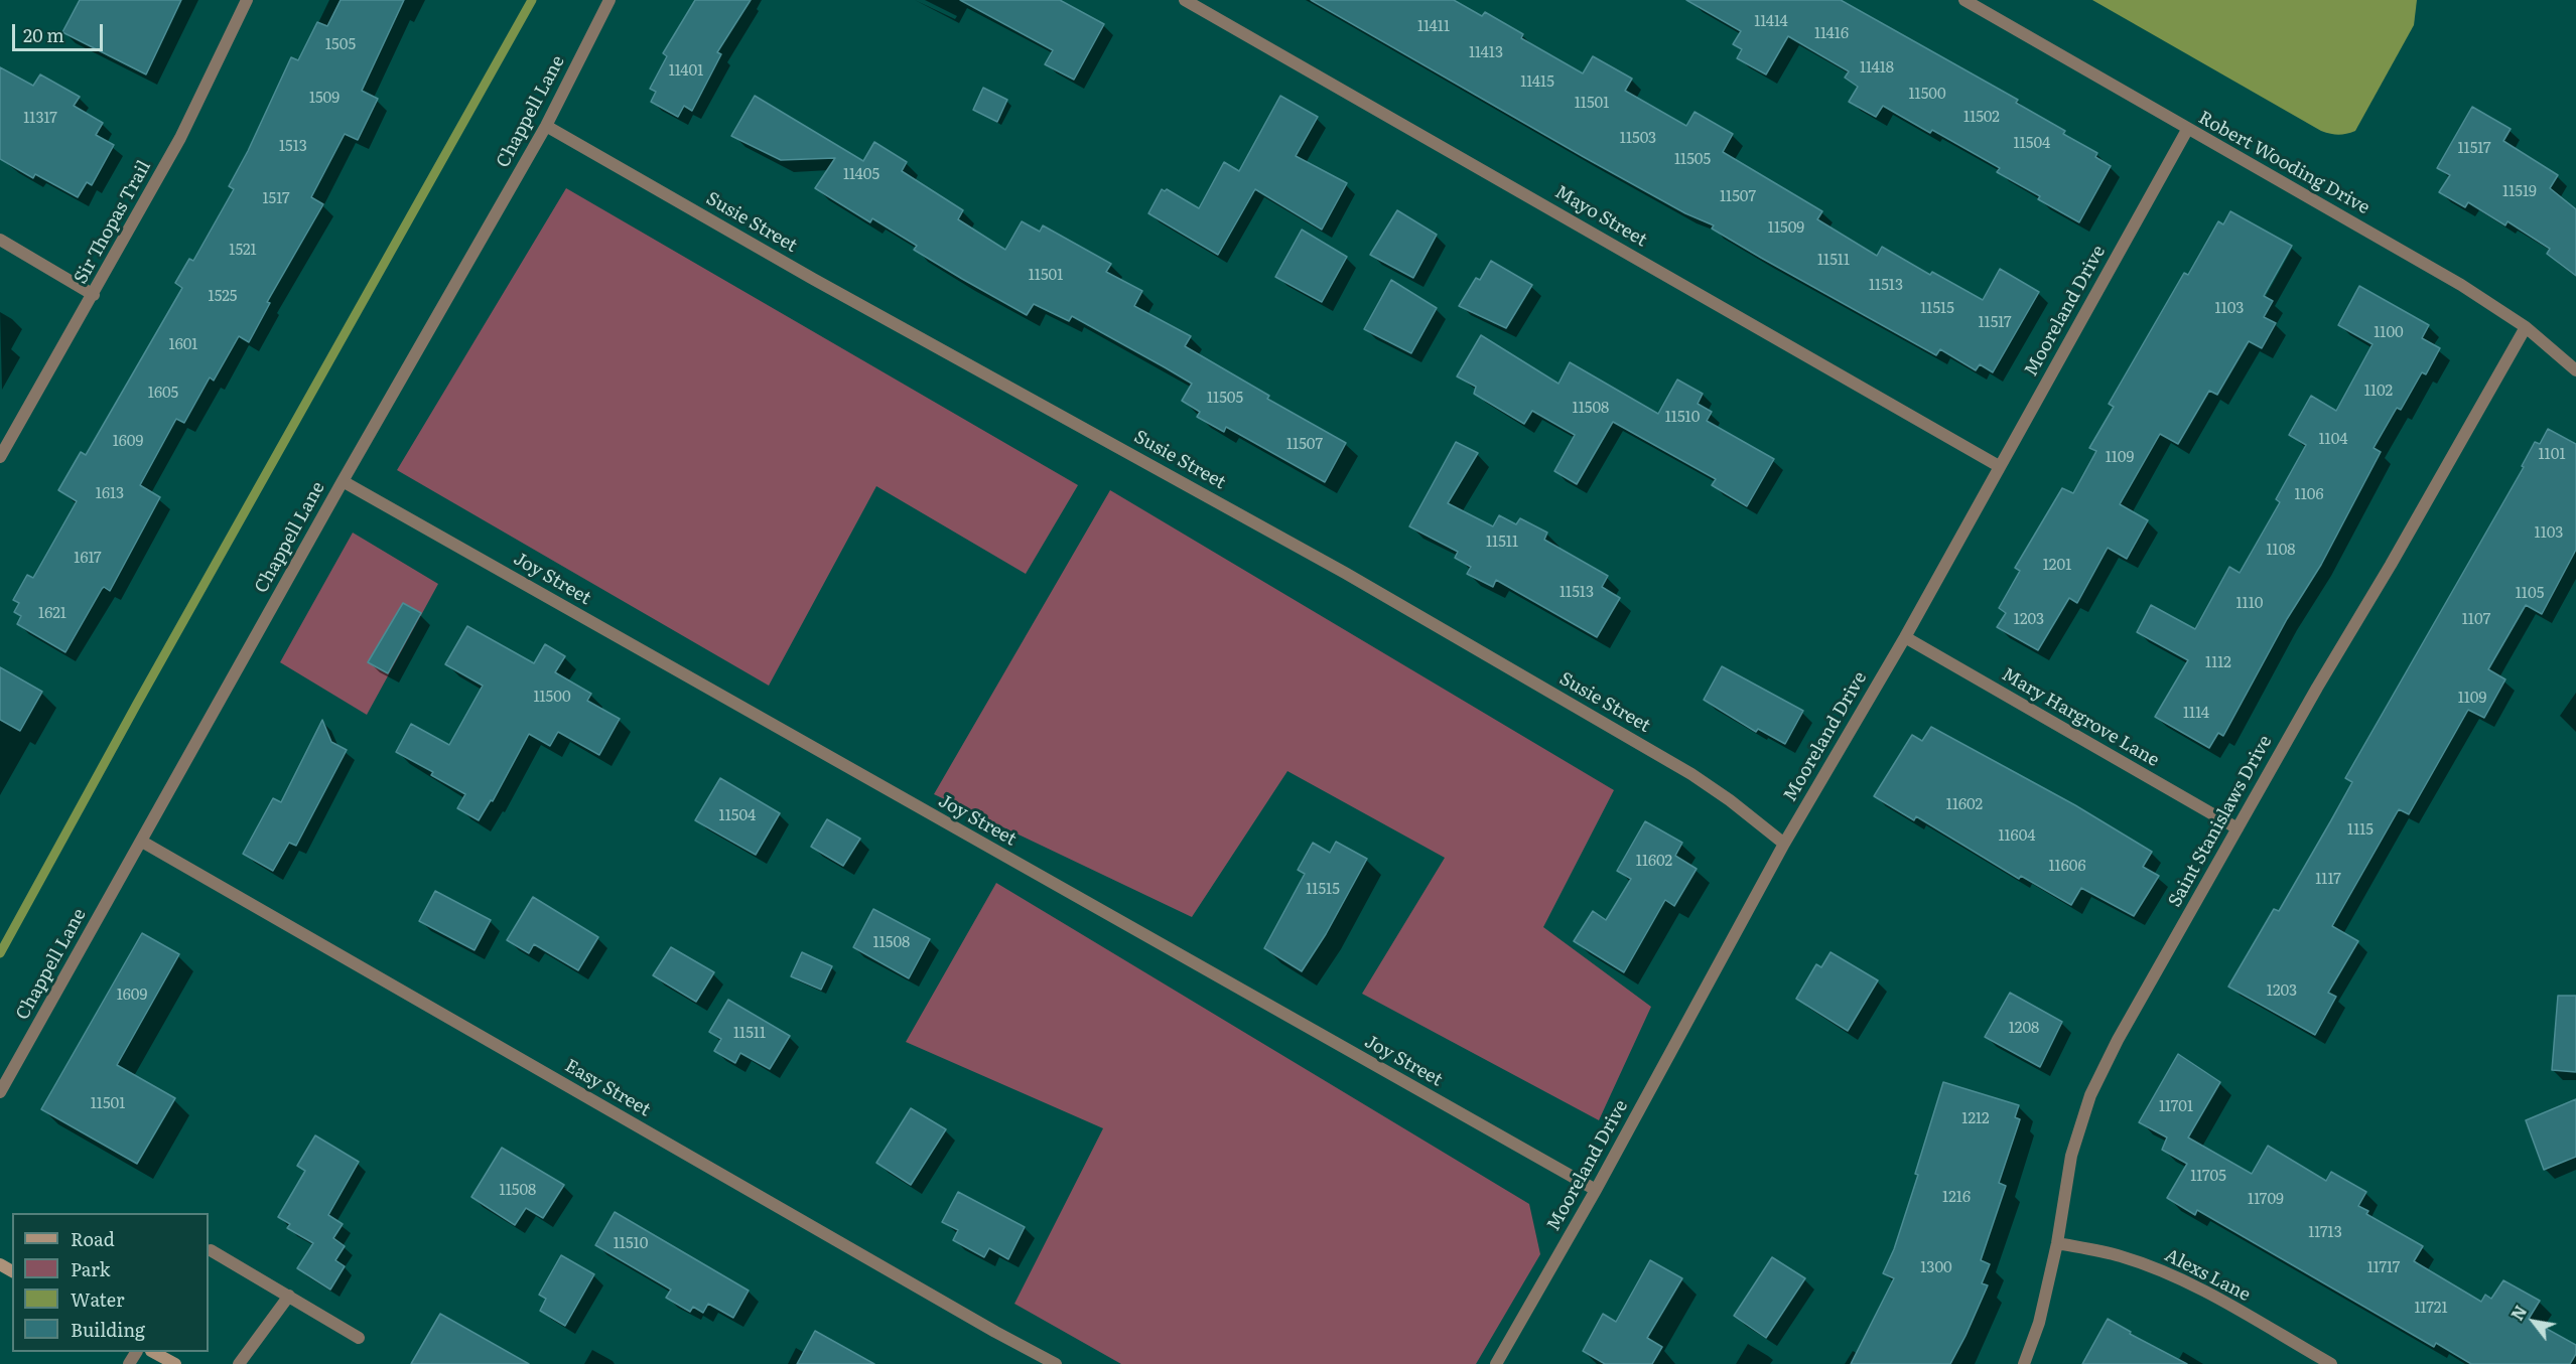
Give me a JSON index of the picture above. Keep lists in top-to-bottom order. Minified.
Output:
{"streets":{"street":["Chappell Lane","Robert Wooding Drive","Mayo Street","Sir Thopas Trail","Susie Street","Mooreland Drive","Joy Street","Mary Hargrove Lane","Saint Stanislaws Drive","Easy Street","Alexs Lane"]},"crossings":[["Chappell Lane","Susie Street"],["Chappell Lane","Joy Street"],["Chappell Lane","Easy Street"],["Robert Wooding Drive","Mooreland Drive"],["Robert Wooding Drive","Saint Stanislaws Drive"],["Mayo Street","Mooreland Drive"],["Susie Street","Mooreland Drive"],["Mooreland Drive","Joy Street"],["Mooreland Drive","Mary Hargrove Lane"],["Mary Hargrove Lane","Saint Stanislaws Drive"],["Saint Stanislaws Drive","Alexs Lane"]],"house_numbers":["11414","11411","11416","1505","11413","11418","11401","11415","11500","1509","11501","11502","11317","11503","11504","1513","11517","11505","11405","11519","11507","1517","11509","1521","11511","11501","11513","1525","11515","1103","11517","1100","1601","1102","1605","11505","11508","11510","1104","1609","11507","1101","1109","1613","1106","1103","11511","1108","1617","1201","11513","1105","1110","1621","1203","1107","1112","11500","1109","1114","11602","11504","1115","11604","11602","11606","1117","11515","11508","1203","1609","1208","11511","11501","11701","1212","11705","11508","1216","11709","11713","11510","1300","11717","11721"],"legend":["Road","Park","Water","Building"],"scale_bar":"20 m","north":"top left"}
